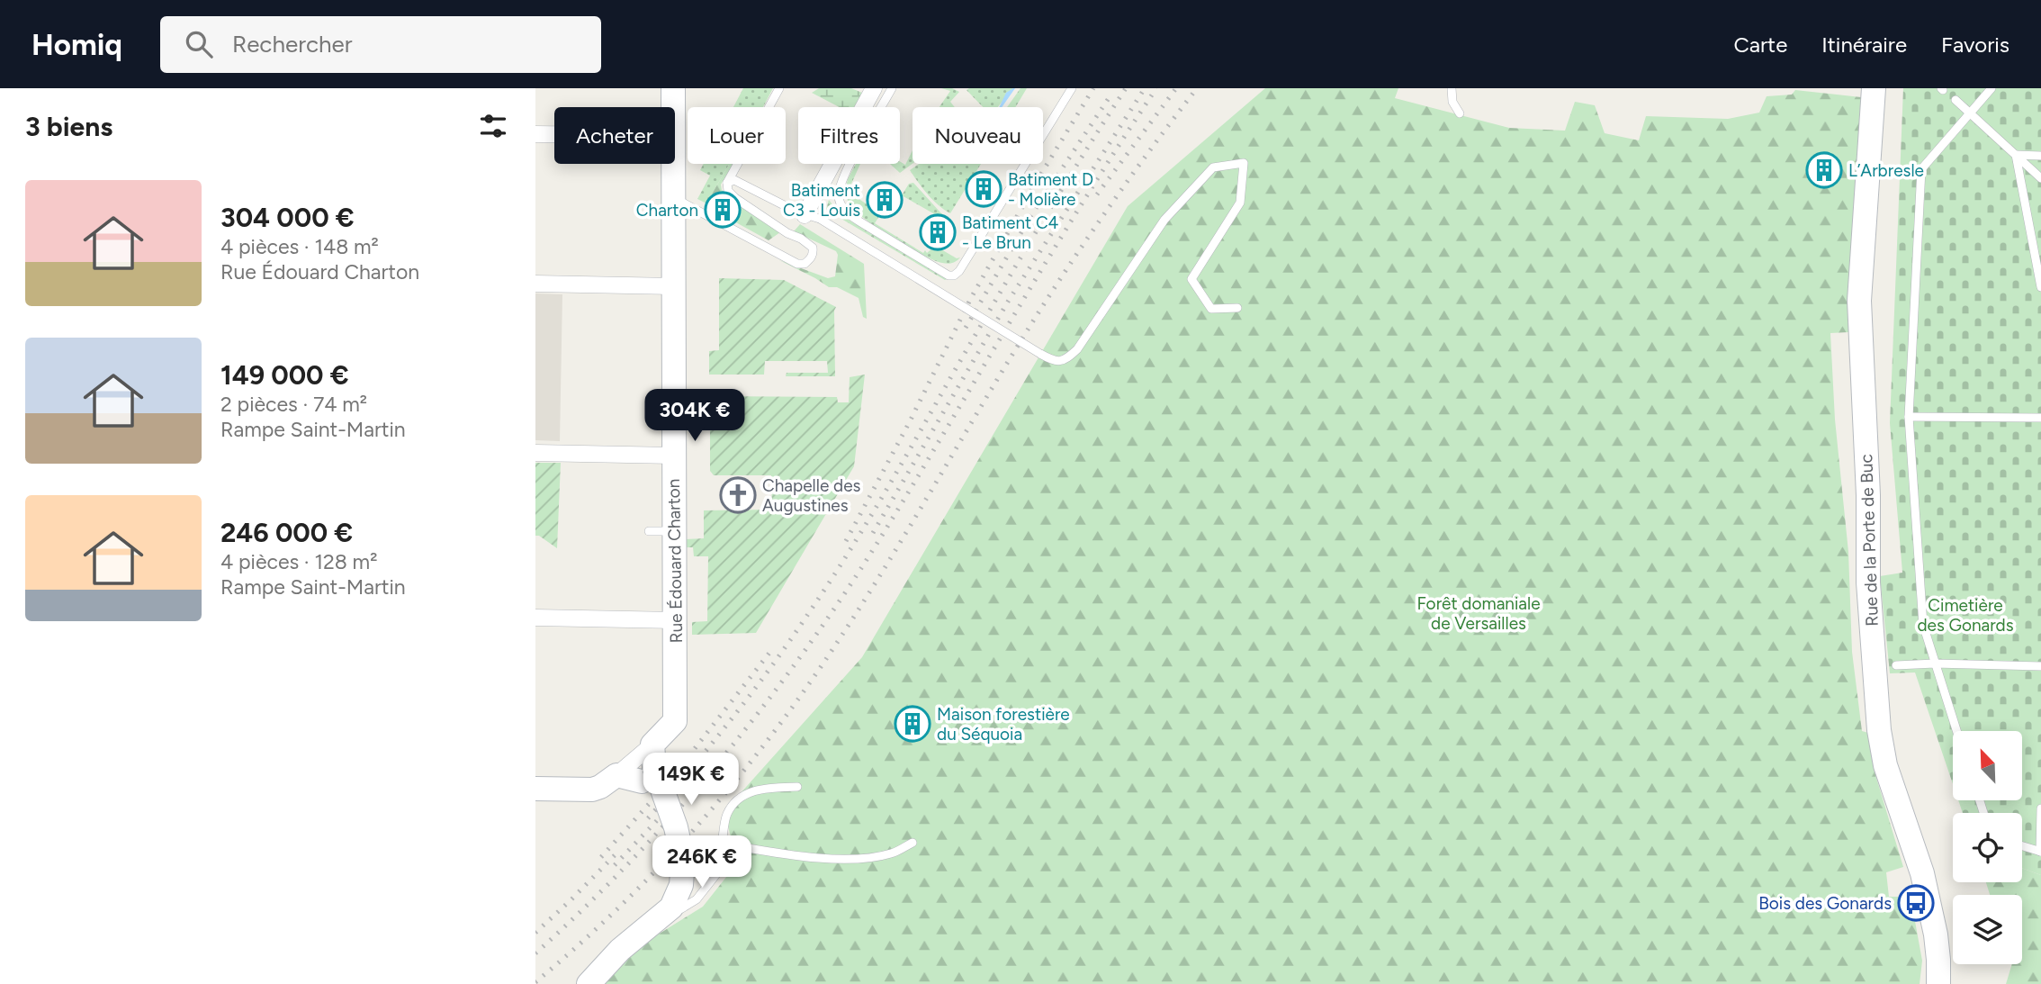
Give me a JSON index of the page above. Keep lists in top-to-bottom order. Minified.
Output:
{"streets":{"street":["Rue de la Porte de Buc","Rue Édouard Charton"]},"parks":["Forêt domaniale de Versailles","Cimetière des Gonards"],"places":{"building":["L’Arbresle","Batiment D - Molière","Batiment C3 - Louis","Charton","Batiment C4 - Le Brun","Maison forestière du Séquoia"],"church":["Chapelle des Augustines"],"bus stop":["Bois des Gonards"]},"north":"top left","page":{"header":"Homiq","search":"Rechercher","nav":["Carte","Itinéraire","Favoris"],"heading":"3 biens","chip":["Acheter","Louer","Filtres","Nouveau"],"list":[{"name":"304 000 €","note":"4 pièces · 148 m² · Rue Édouard Charton"},{"name":"149 000 €","note":"2 pièces · 74 m² · Rampe Saint-Martin"},{"name":"246 000 €","note":"4 pièces · 128 m² · Rampe Saint-Martin"}],"price":["304K €","149K €","246K €"]}}
